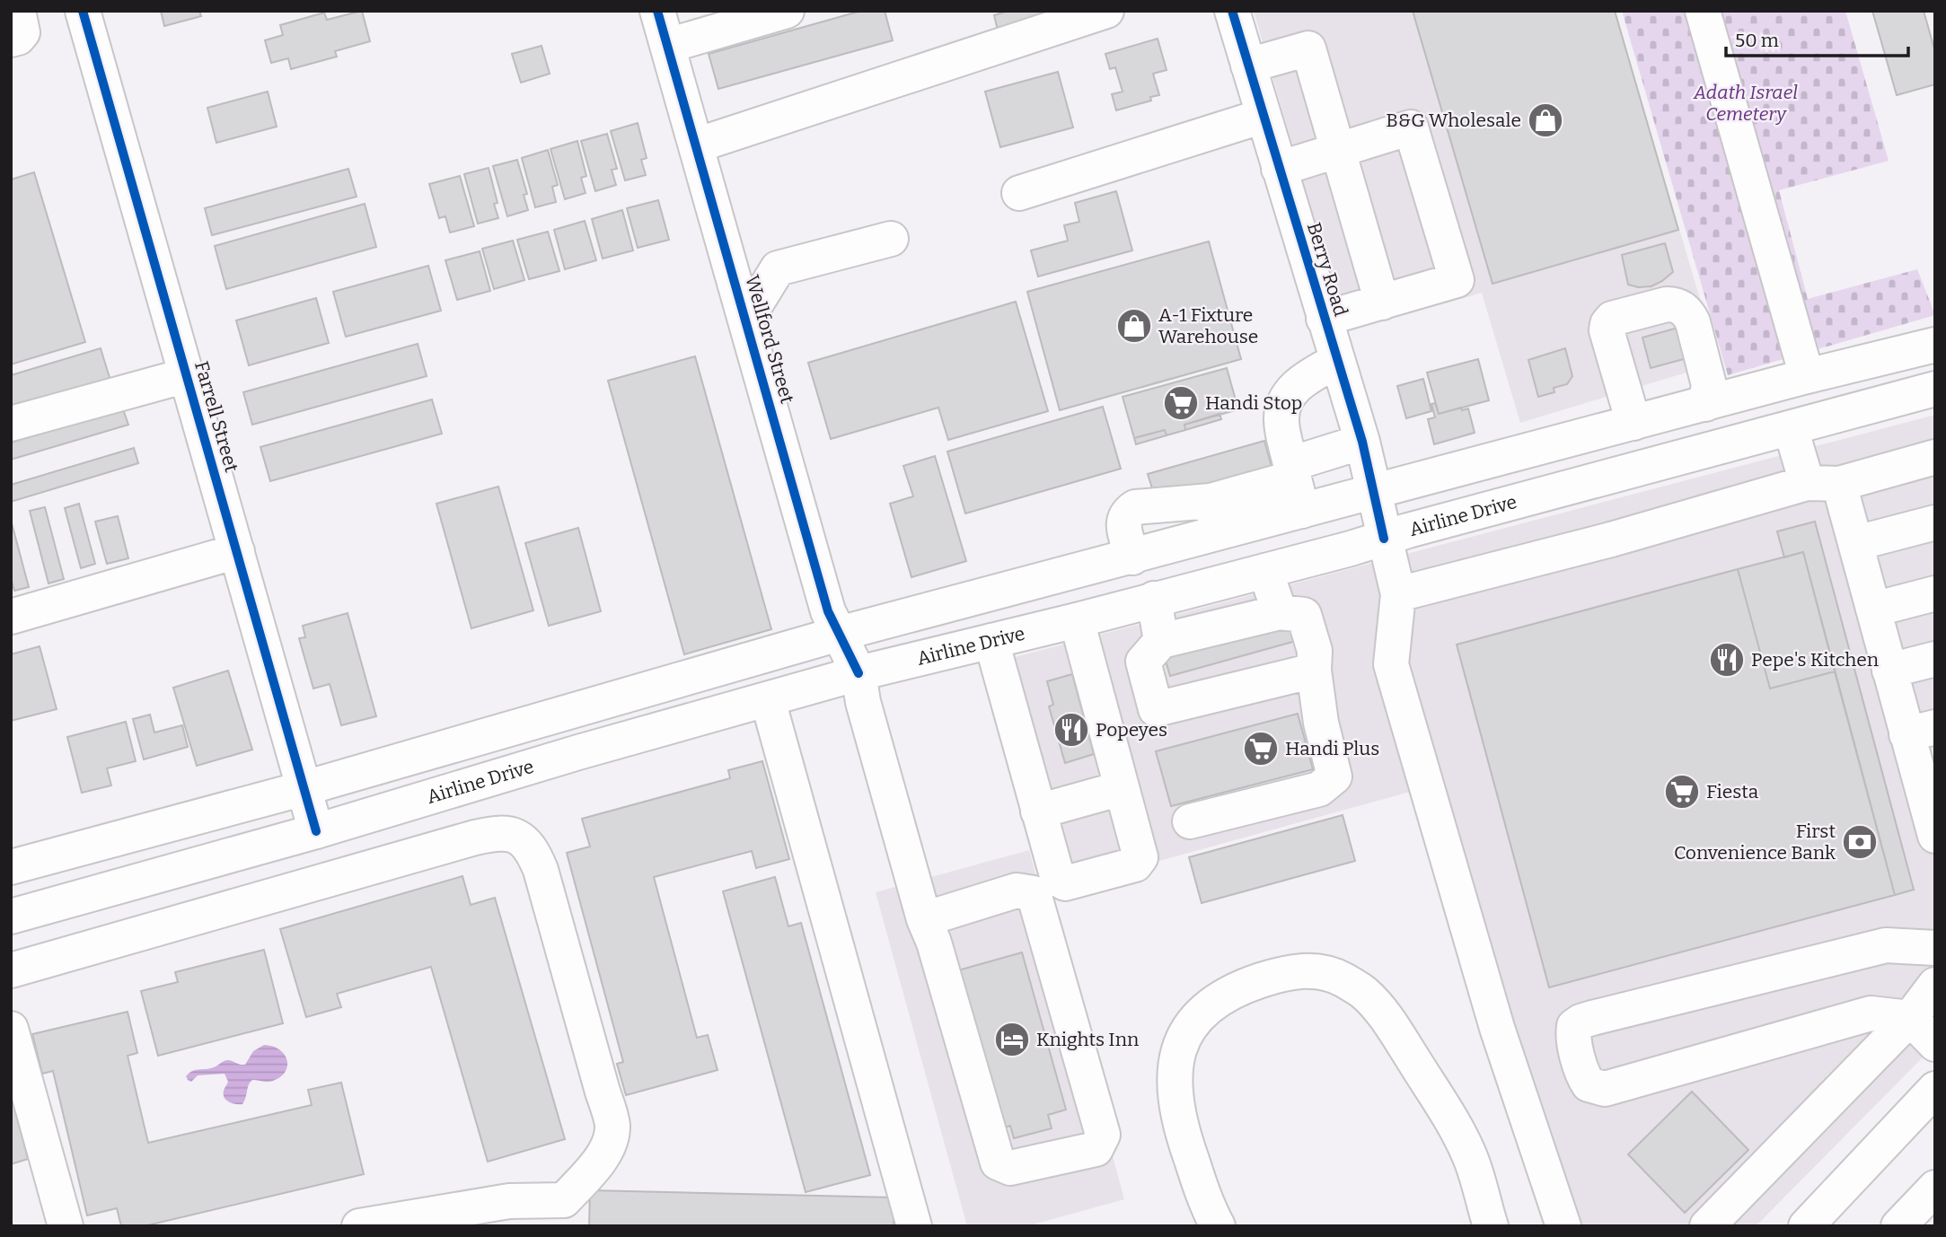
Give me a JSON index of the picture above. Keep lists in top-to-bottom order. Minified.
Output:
{"streets":{"main road":["Berry Road","Wellford Street","Farrell Street","Airline Drive"]},"crossings":[["Berry Road","Airline Drive"],["Wellford Street","Airline Drive"],["Farrell Street","Airline Drive"]],"parks":["Adath Israel Cemetery"],"places":{"shop":["B&G Wholesale","A-1 Fixture Warehouse"],"supermarket":["Handi Stop","Handi Plus","Fiesta"],"restaurant":["Pepe's Kitchen","Popeyes"],"bank":["First Convenience Bank"],"hotel":["Knights Inn"]},"scale_bar":"50 m"}
